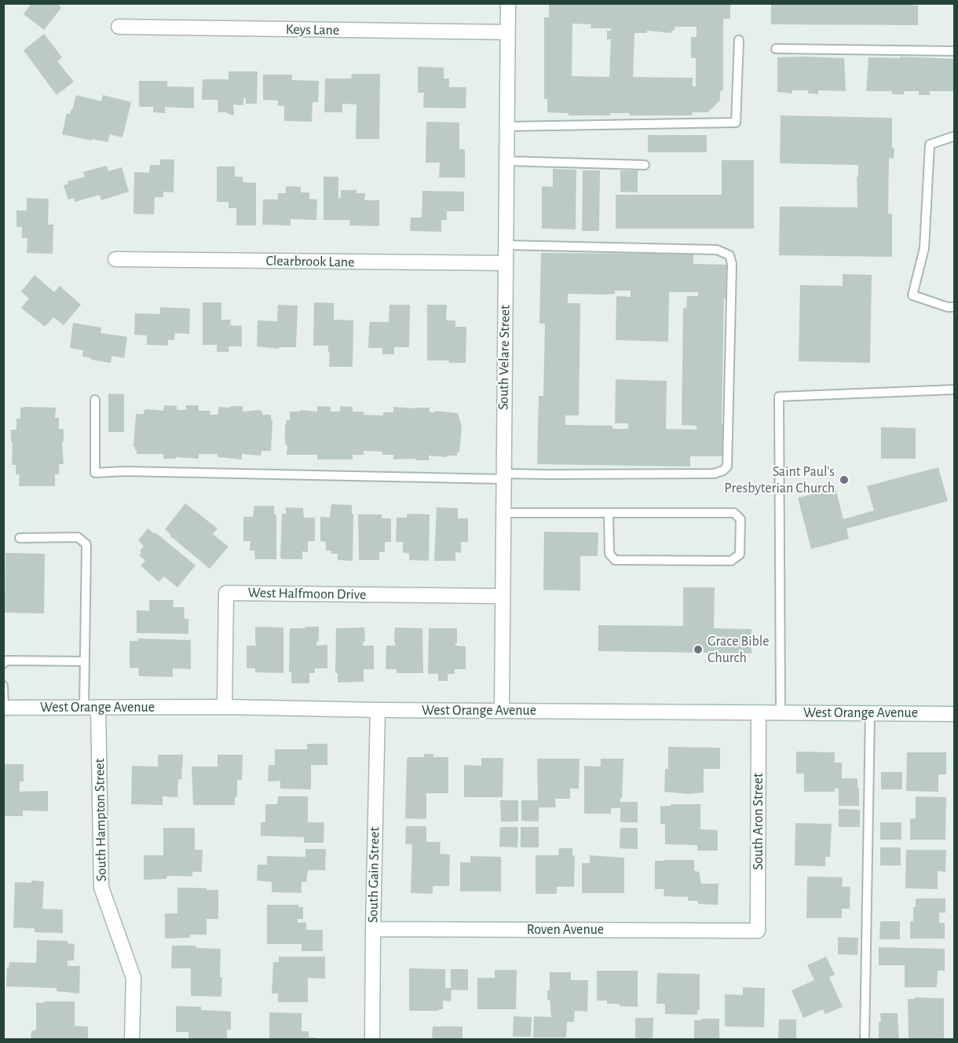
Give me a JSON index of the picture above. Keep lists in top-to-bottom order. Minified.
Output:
{"streets":{"street":["Keys Lane","Clearbrook Lane","South Velare Street","West Halfmoon Drive","West Orange Avenue","South Hampton Street","South Aron Street","South Gain Street","Roven Avenue"]},"crossings":[["Keys Lane","South Velare Street"],["Clearbrook Lane","South Velare Street"],["South Velare Street","West Halfmoon Drive"],["South Velare Street","West Orange Avenue"],["West Halfmoon Drive","West Orange Avenue"],["West Orange Avenue","South Hampton Street"],["West Orange Avenue","South Aron Street"],["West Orange Avenue","South Gain Street"],["South Aron Street","Roven Avenue"],["South Gain Street","Roven Avenue"]],"places":["Saint Paul's Presbyterian Church","Grace Bible Church"]}
